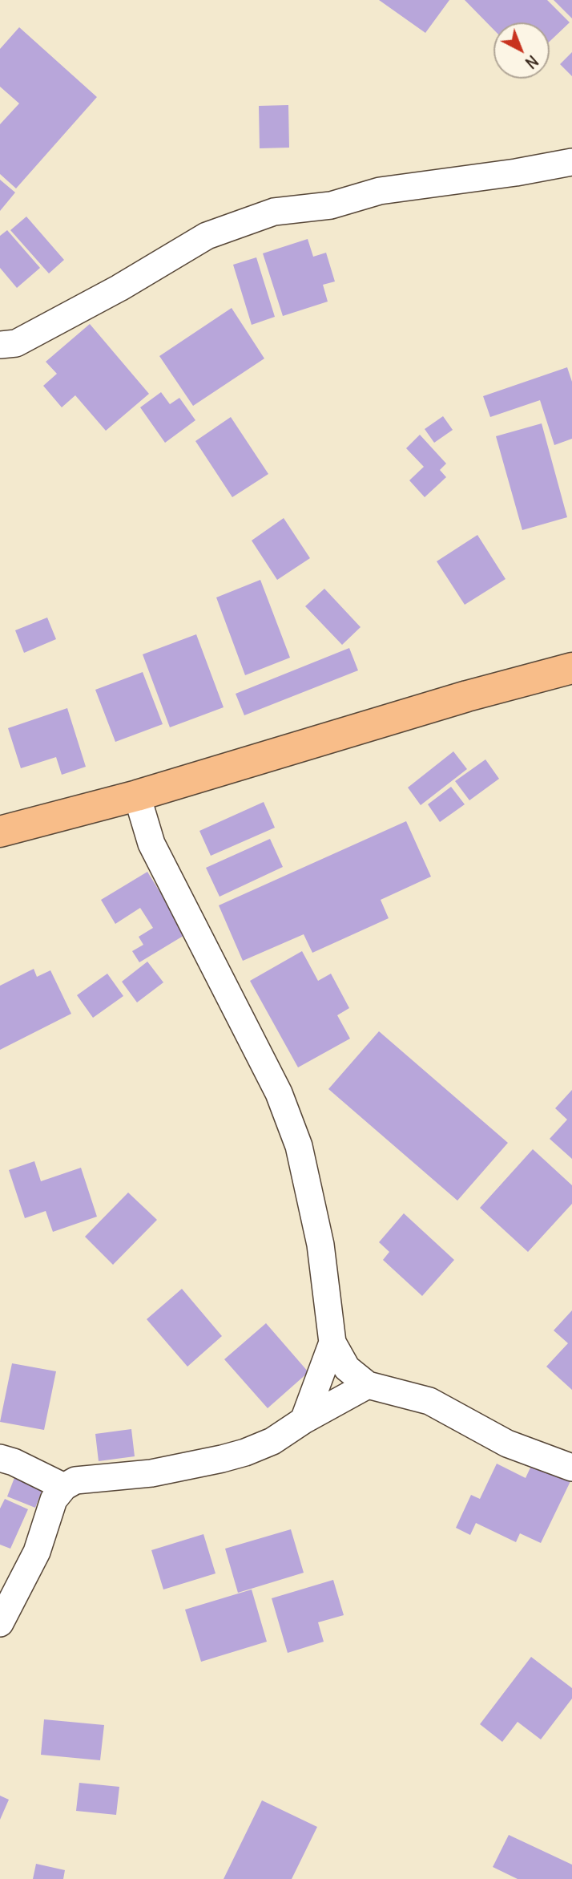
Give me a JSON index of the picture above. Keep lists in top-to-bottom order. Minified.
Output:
{"north":"bottom right"}
